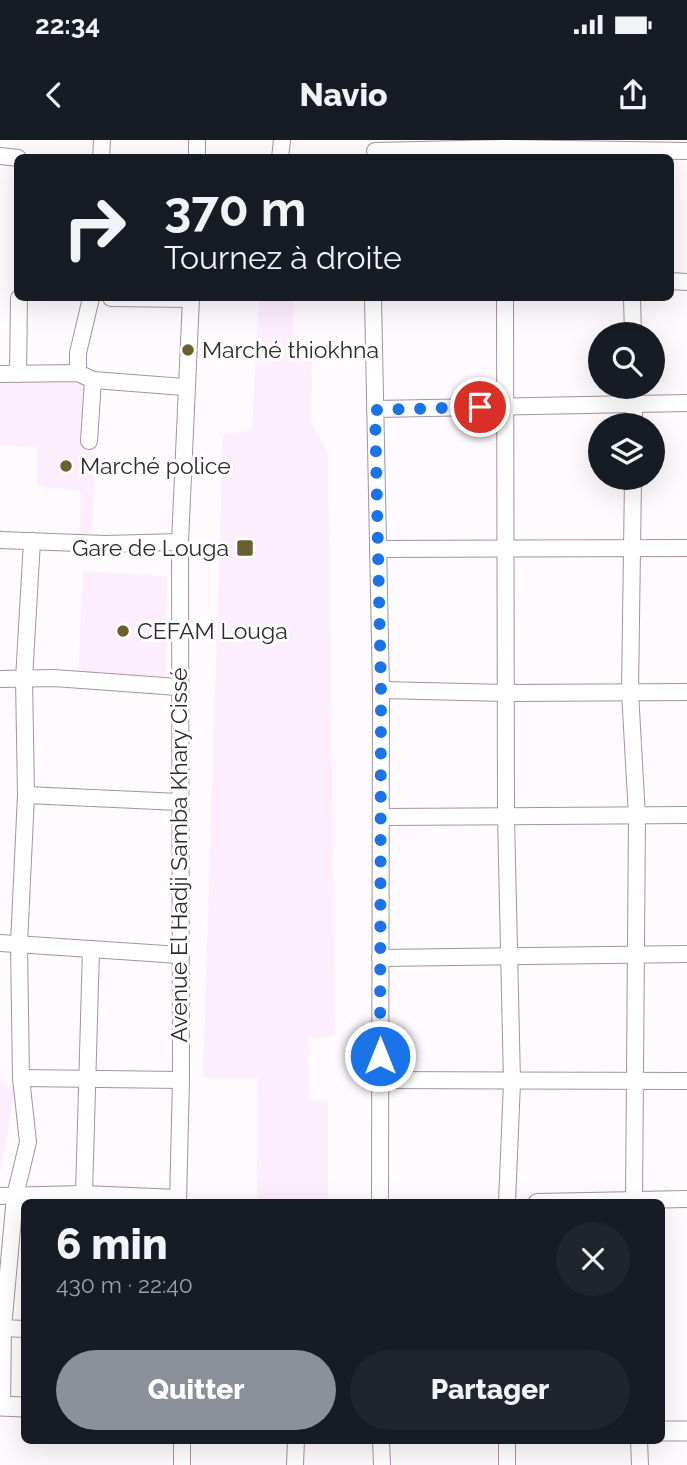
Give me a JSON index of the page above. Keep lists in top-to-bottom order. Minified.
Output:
{"streets":{"street":["Avenue El Hadji Samba Khary Cissé"]},"places":{"other":["Marché thiokhna","Marché police","CEFAM Louga"],"transit":["Gare de Louga"]},"page":{"status":"22:34","header":"Navio","turn":["370 m","Tournez à droite"],"heading":["6 min","430 m · 22:40"],"buttons":["Quitter","Partager"]}}
